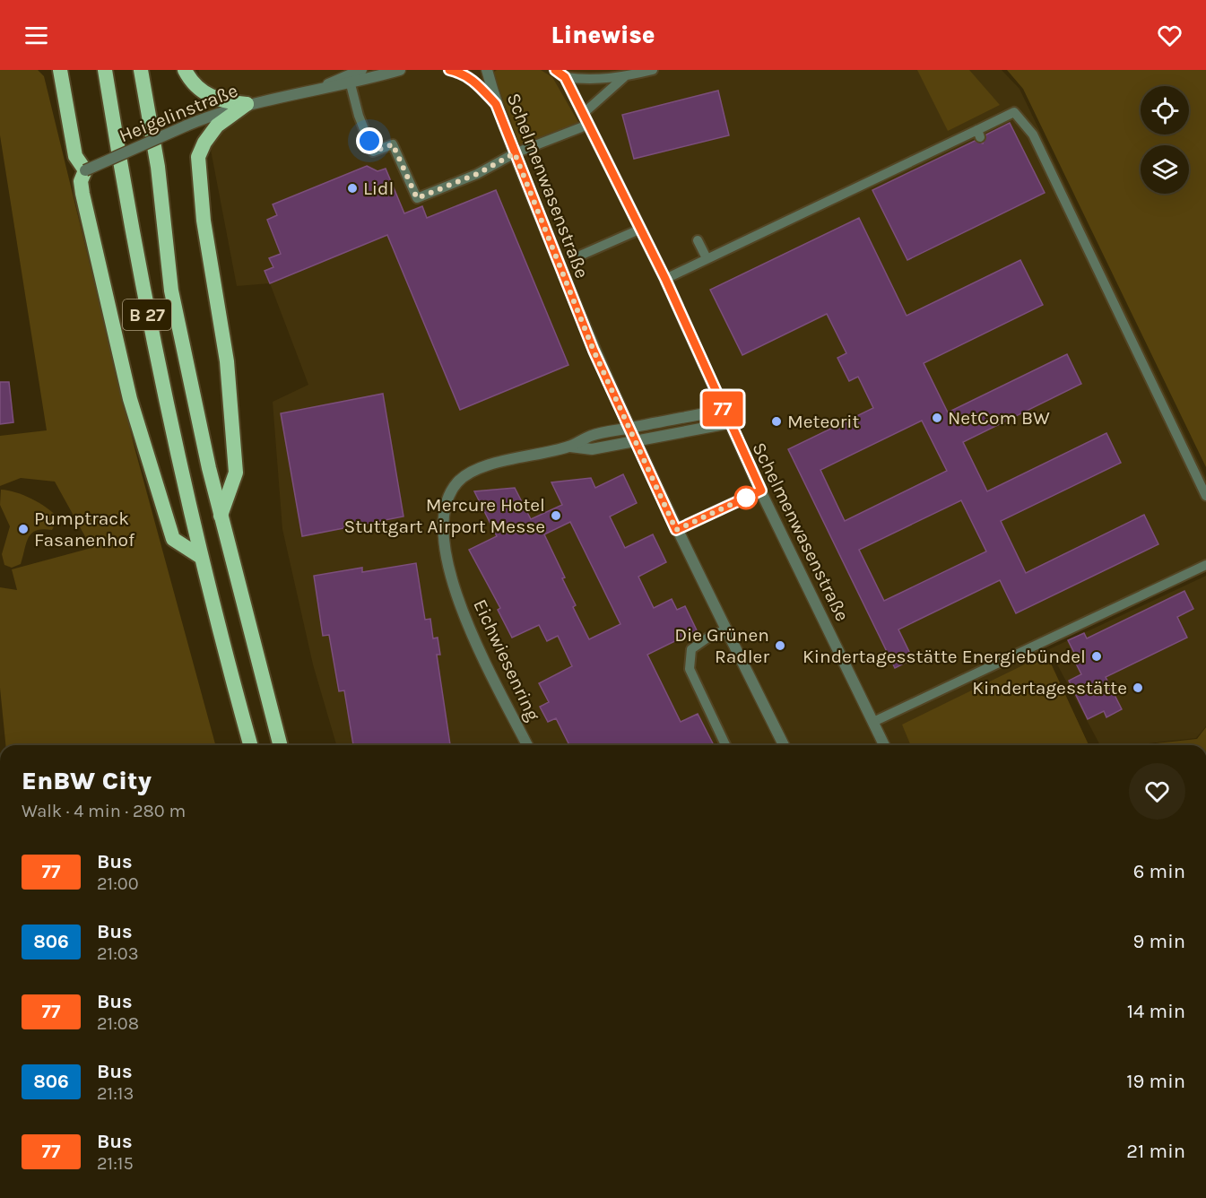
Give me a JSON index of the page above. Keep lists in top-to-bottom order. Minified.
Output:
{"streets":{"highway":["B 27"],"street":["Heigelinstraße","Schelmenwasenstraße","Eichwiesenring"]},"crossings":[["Schelmenwasenstraße","Eichwiesenring"]],"places":["Lidl","NetCom BW","Meteorit","Mercure Hotel Stuttgart Airport Messe","Pumptrack Fasanenhof","Die Grünen Radler","Kindertagesstätte Energiebündel","Kindertagesstätte"],"lines":["bus line 77"],"page":{"header":"Linewise","on_map":"77","heading":["EnBW City","Walk · 4 min · 280 m"],"list":[{"mark":"77","name":"Bus","note":"21:00","value":"6 min"},{"mark":"806","name":"Bus","note":"21:03","value":"9 min"},{"mark":"77","name":"Bus","note":"21:08","value":"14 min"},{"mark":"806","name":"Bus","note":"21:13","value":"19 min"},{"mark":"77","name":"Bus","note":"21:15","value":"21 min"}]}}
